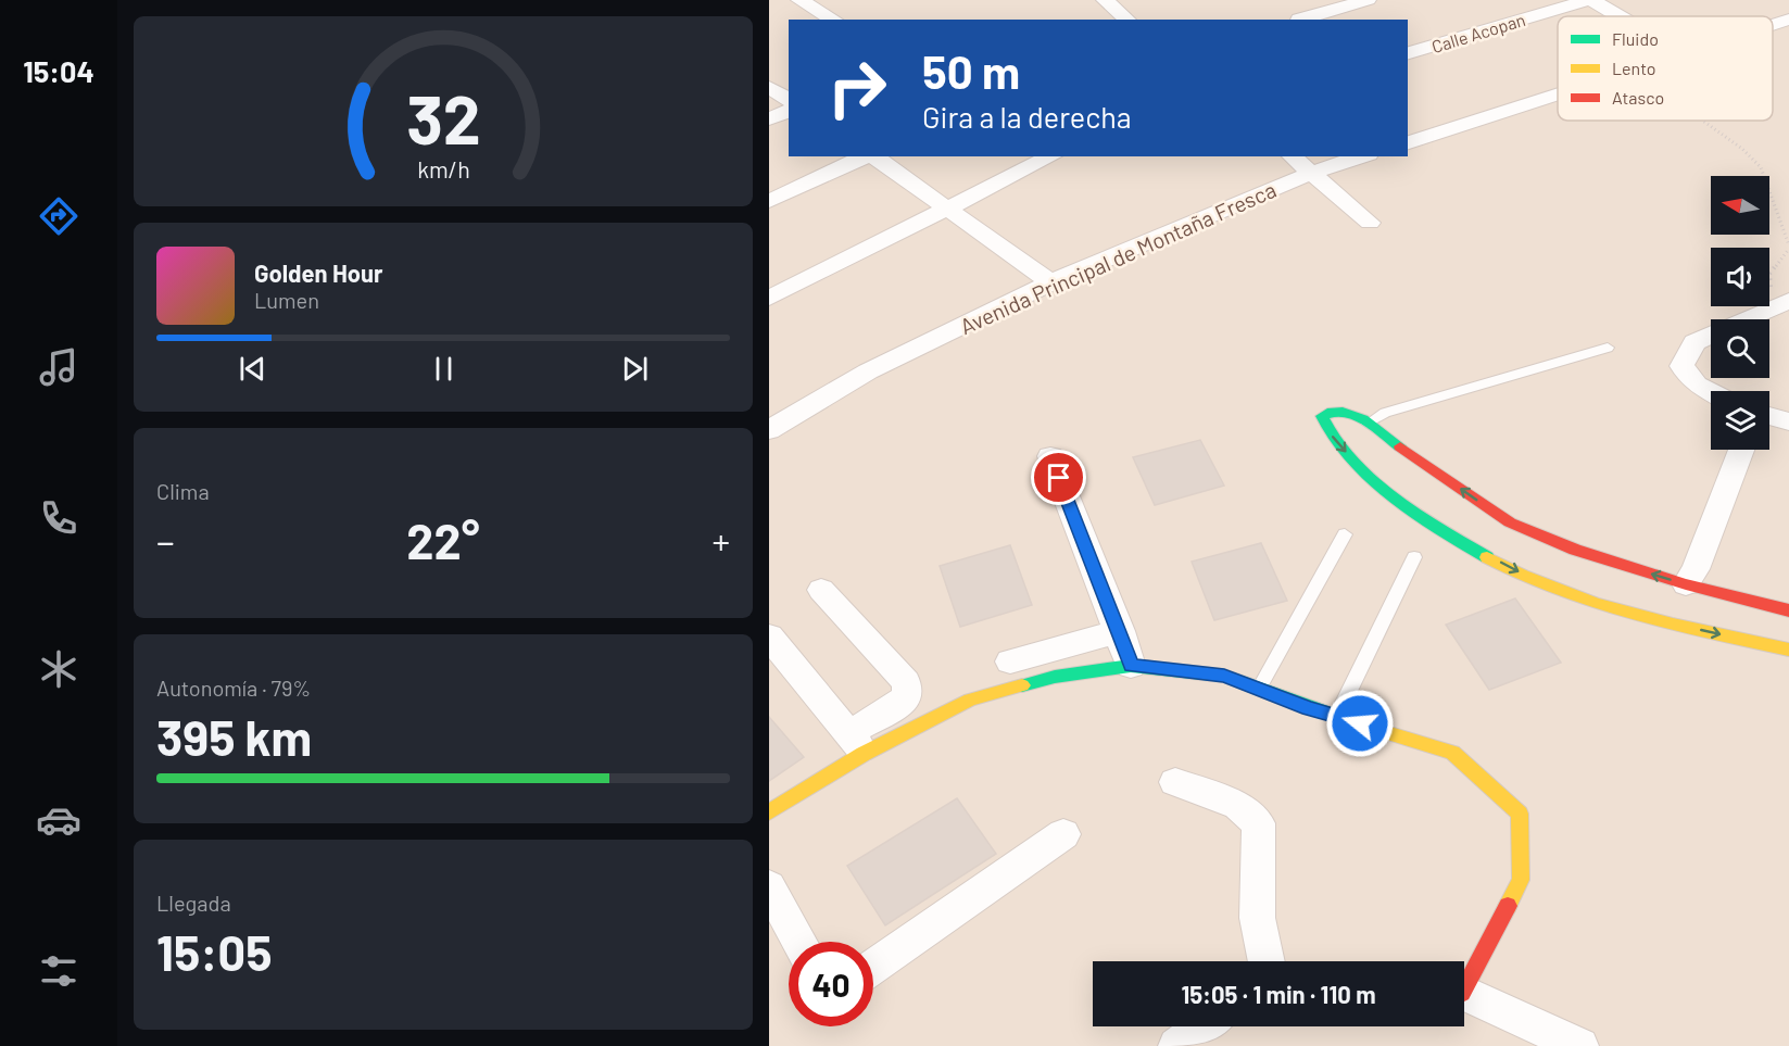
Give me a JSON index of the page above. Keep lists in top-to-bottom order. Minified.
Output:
{"streets":{"street":["Calle Acopan","Avenida Principal de Montaña Fresca"]},"legend":["Fluido","Lento","Atasco"],"north":"left","page":{"tabs":"15:04","turn":["50 m","Gira a la derecha"],"song":["Golden Hour","Lumen"],"tile":["Clima",["Autonomía · 79%","395 km"],["Llegada","15:05"]],"heat":["−","22°","+"],"limit":"40","trip":"15:05 · 1 min · 110 m","gauge":["32","km/h"]}}
